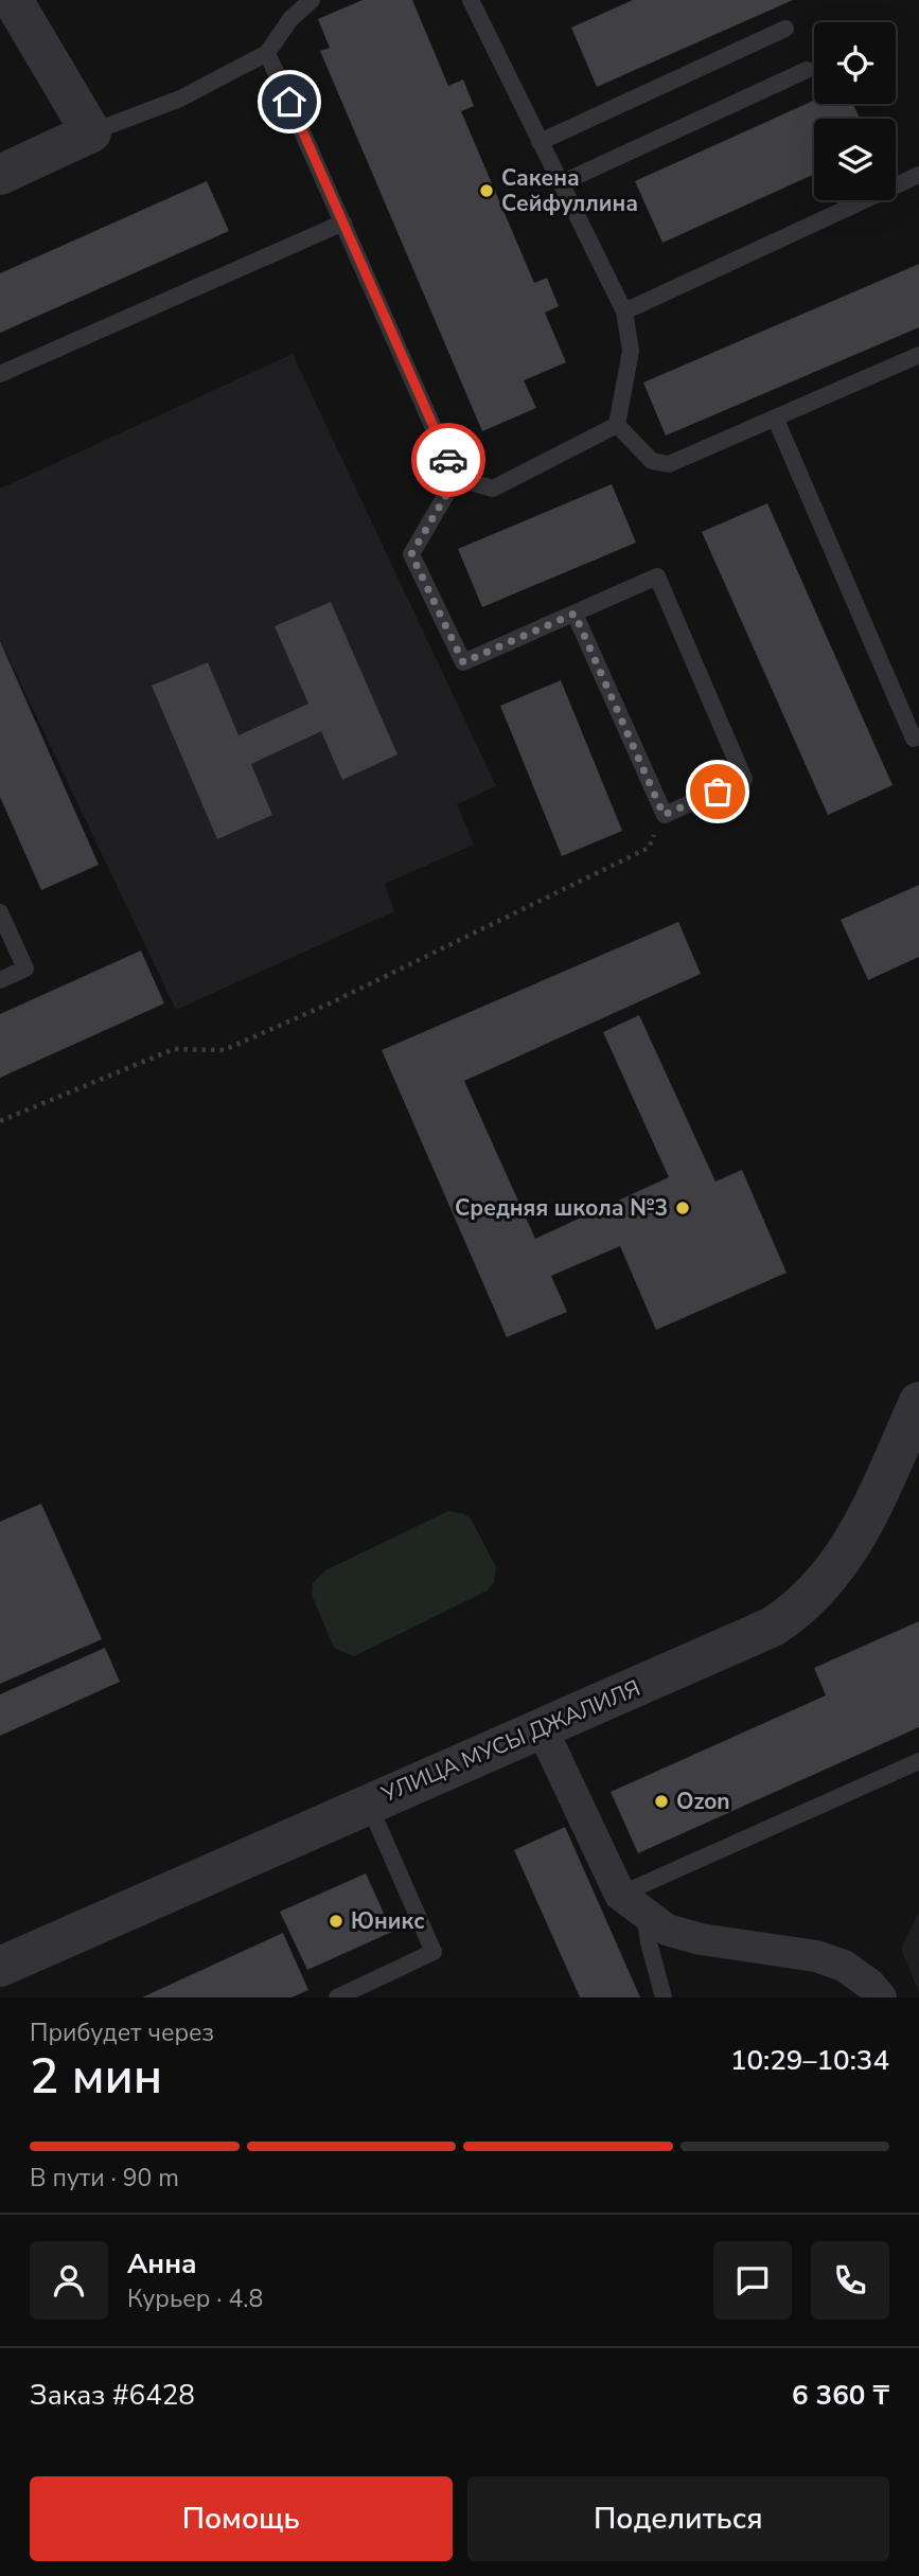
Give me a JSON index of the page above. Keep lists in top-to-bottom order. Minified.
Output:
{"streets":{"street":["УЛИЦА МУСЫ ДЖАЛИЛЯ"]},"places":["Сакена Сейфуллина","Средняя школа №3","Ozon","Юникс"],"page":{"heading":["2 мин","Прибудет через","10:29–10:34"],"panel":["Анна","Курьер · 4.8","Заказ #6428","6 360 ₸"],"bar":"В пути · 90 m","buttons":["Помощь","Поделиться"]}}
